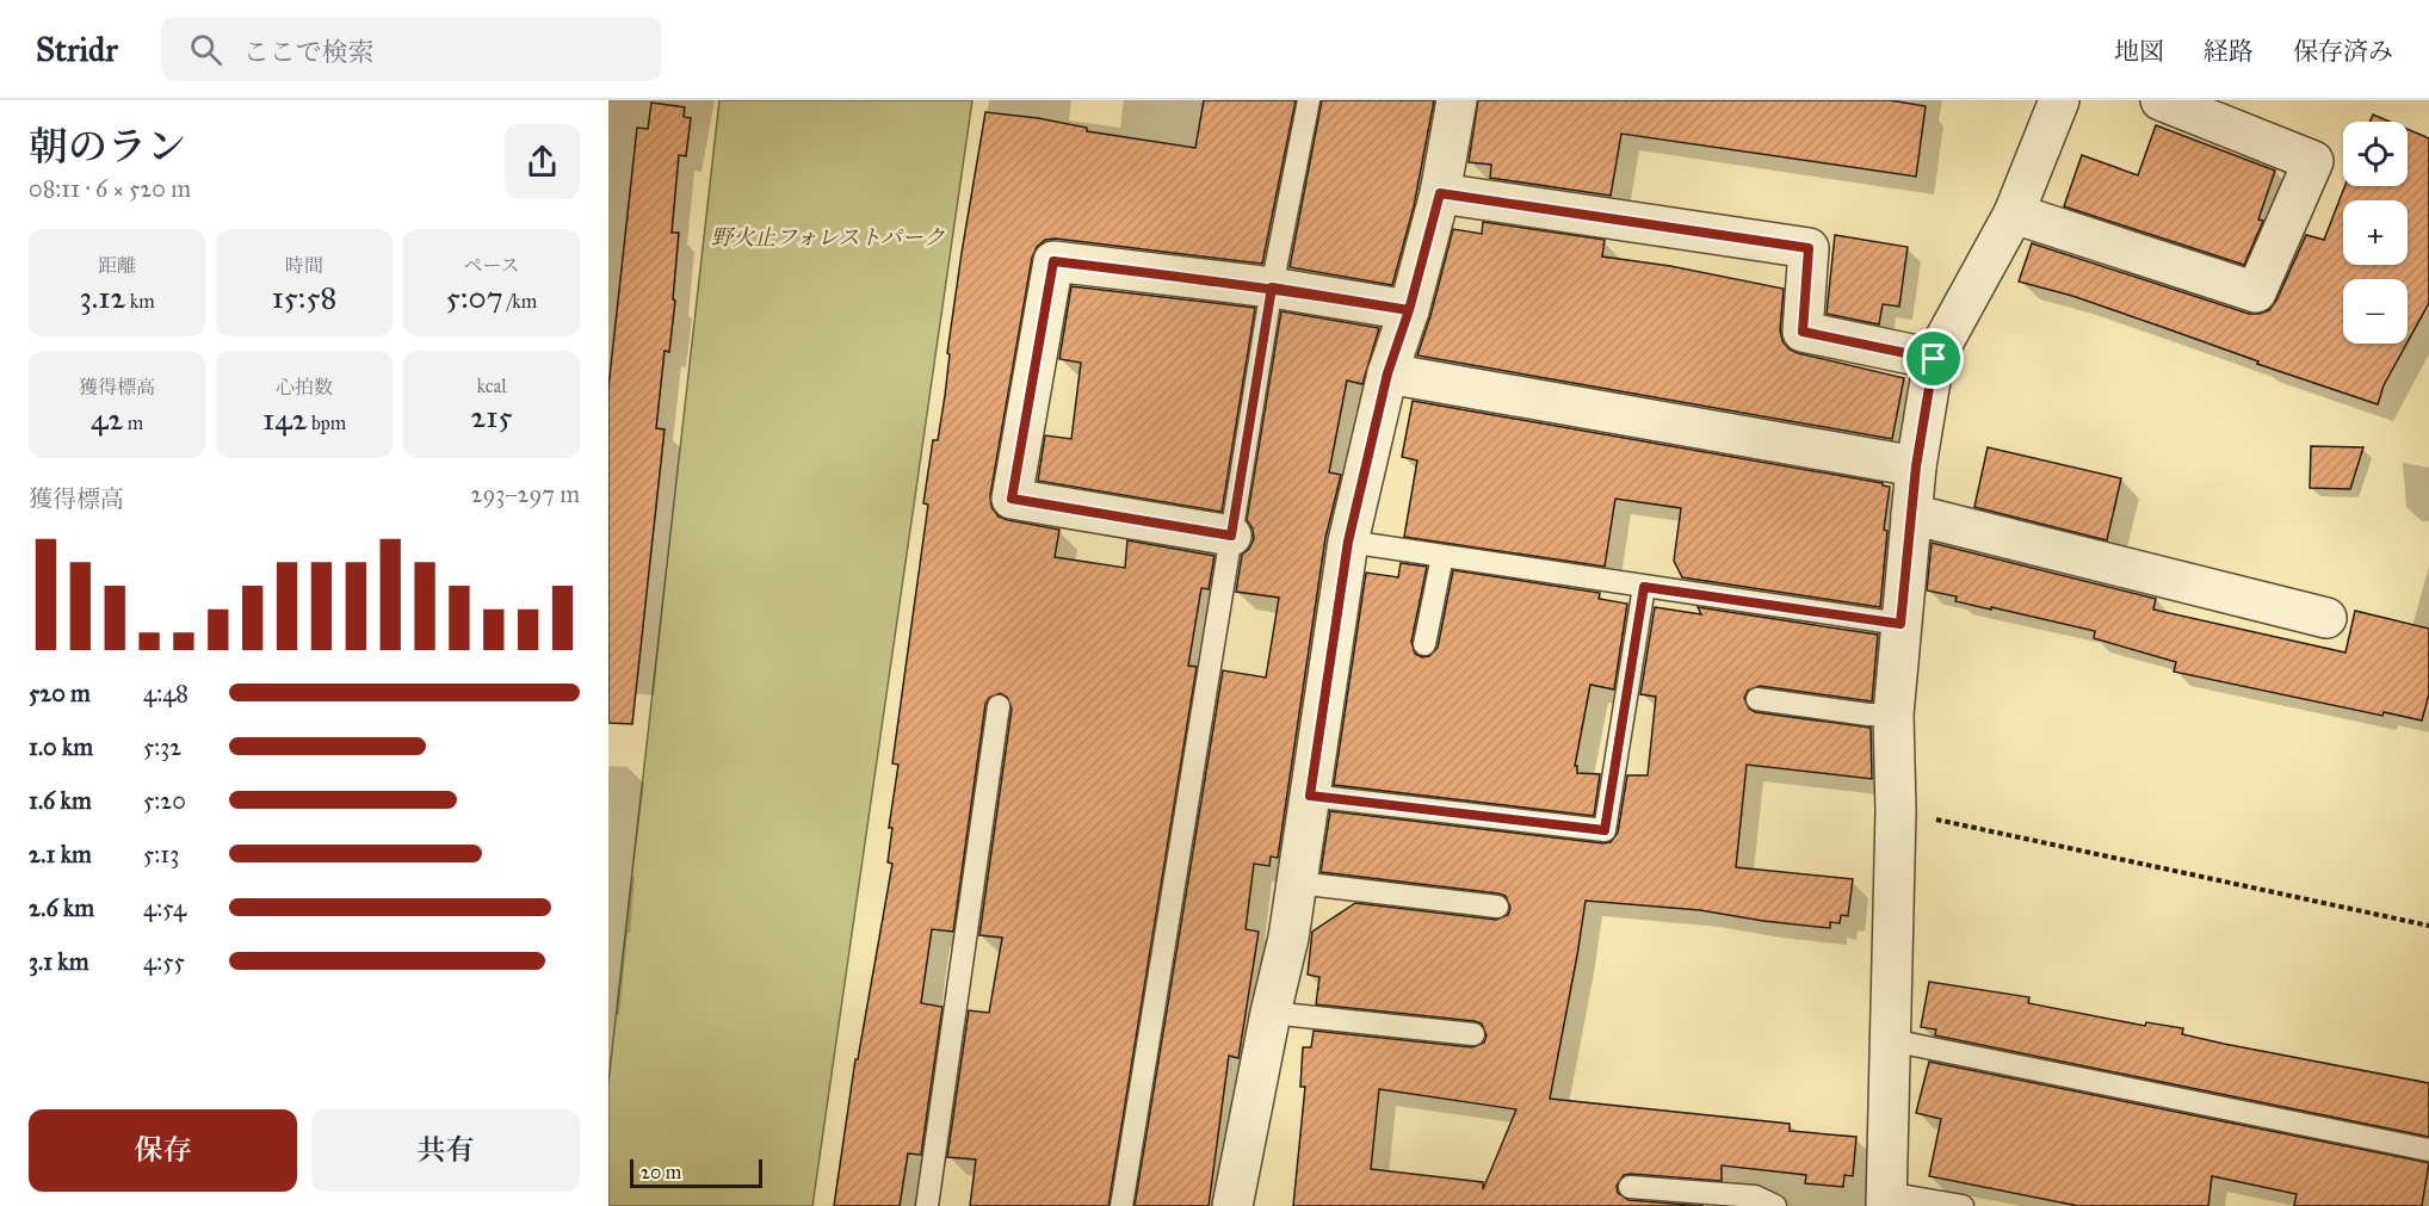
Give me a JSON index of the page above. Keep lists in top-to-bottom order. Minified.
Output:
{"parks":["野火止フォレストパーク"],"scale_bar":"20 m","page":{"header":"Stridr","search":"ここで検索","nav":["地図","経路","保存済み"],"heading":["朝のラン","08:11 · 6 × 520 m"],"map_buttons":["+","−"],"stats":[["距離","3.12 km"],["時間","15:58"],["ペース","5:07 /km"],["獲得標高","42 m"],["心拍数","142 bpm"],["kcal","215"]],"chart":["獲得標高","293–297 m"],"list":[{"name":"520 m","note":"4:48"},{"name":"1.0 km","note":"5:32"},{"name":"1.6 km","note":"5:20"},{"name":"2.1 km","note":"5:13"},{"name":"2.6 km","note":"4:54"},{"name":"3.1 km","note":"4:55"}],"buttons":["保存","共有"],"scale":"20 m"}}
